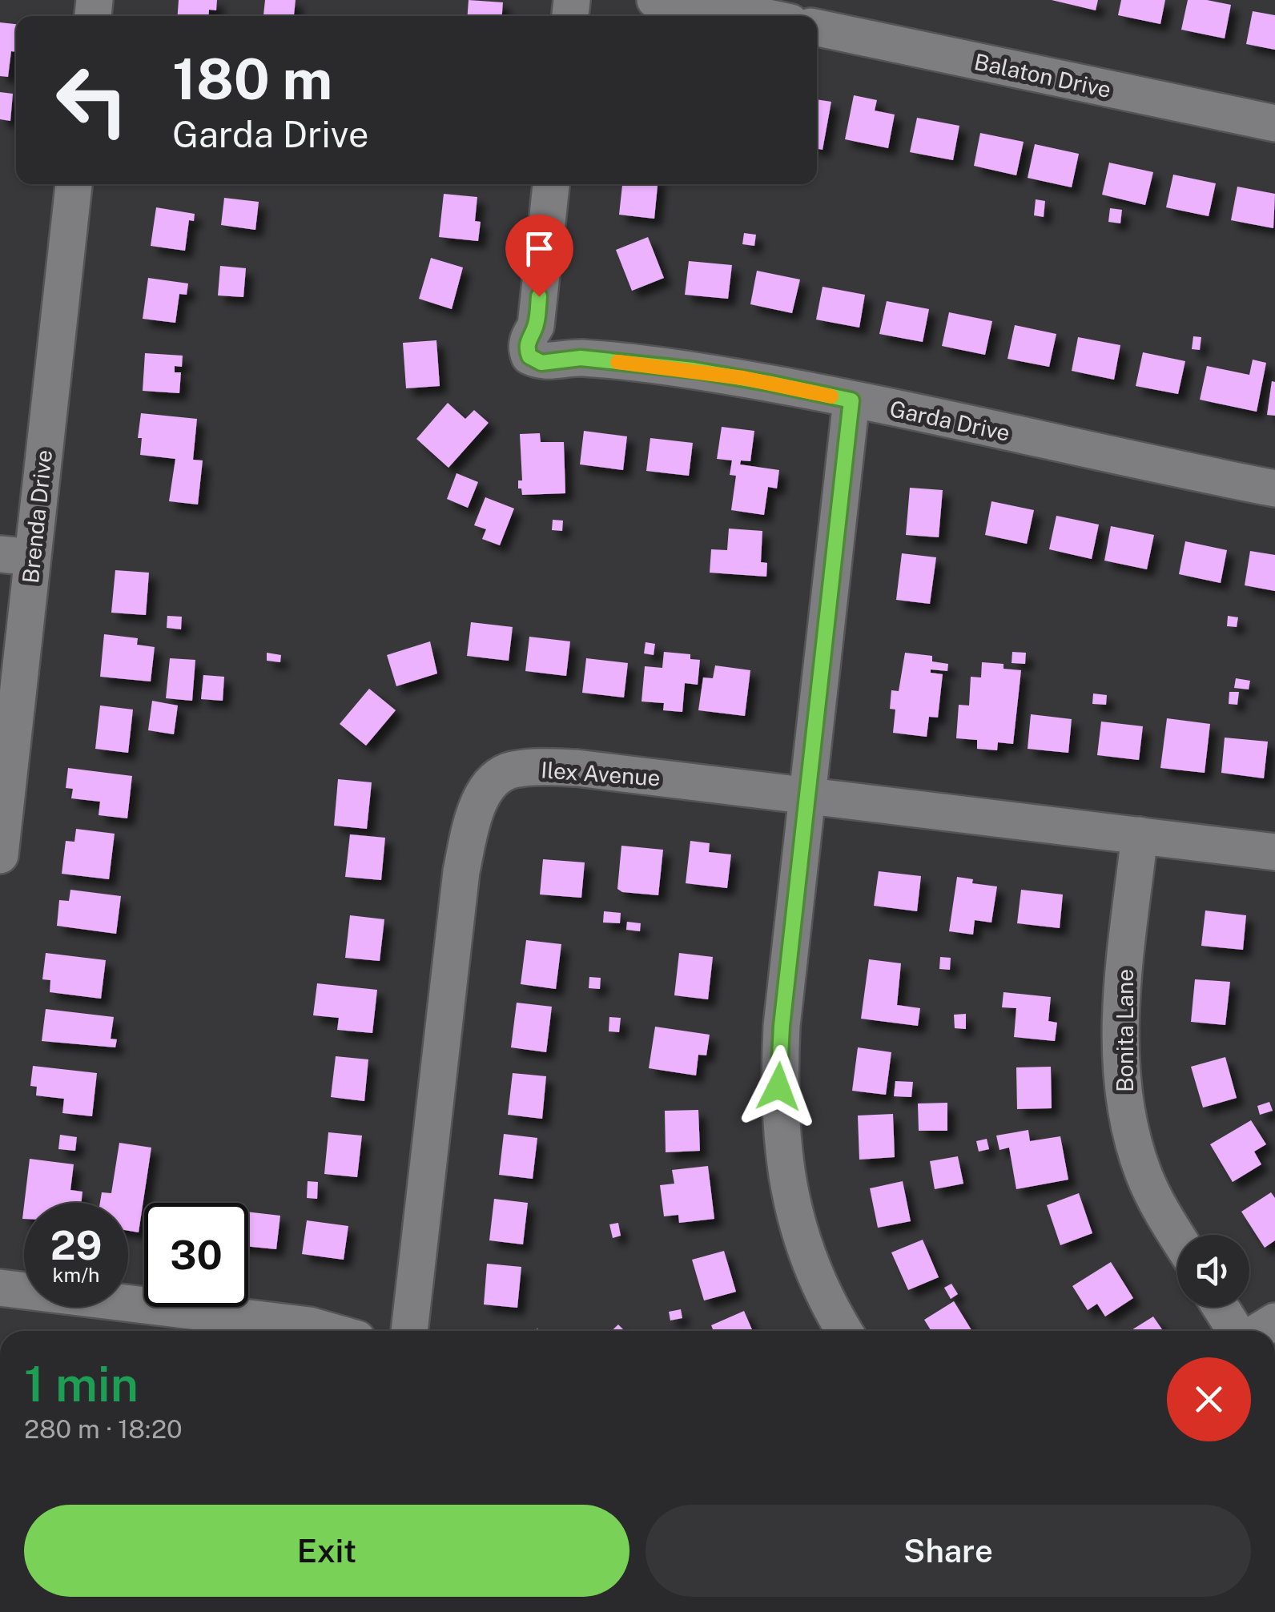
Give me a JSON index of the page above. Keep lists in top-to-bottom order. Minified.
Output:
{"streets":{"street":["Balaton Drive","Garda Drive","Brenda Drive","Ilex Avenue","Bonita Lane"]},"crossings":[["Ilex Avenue","Bonita Lane"]],"page":{"turn":["180 m","Garda Drive"],"speed":"29 km/h","limit":"30","heading":["1 min","280 m · 18:20"],"buttons":["Exit","Share"]}}
